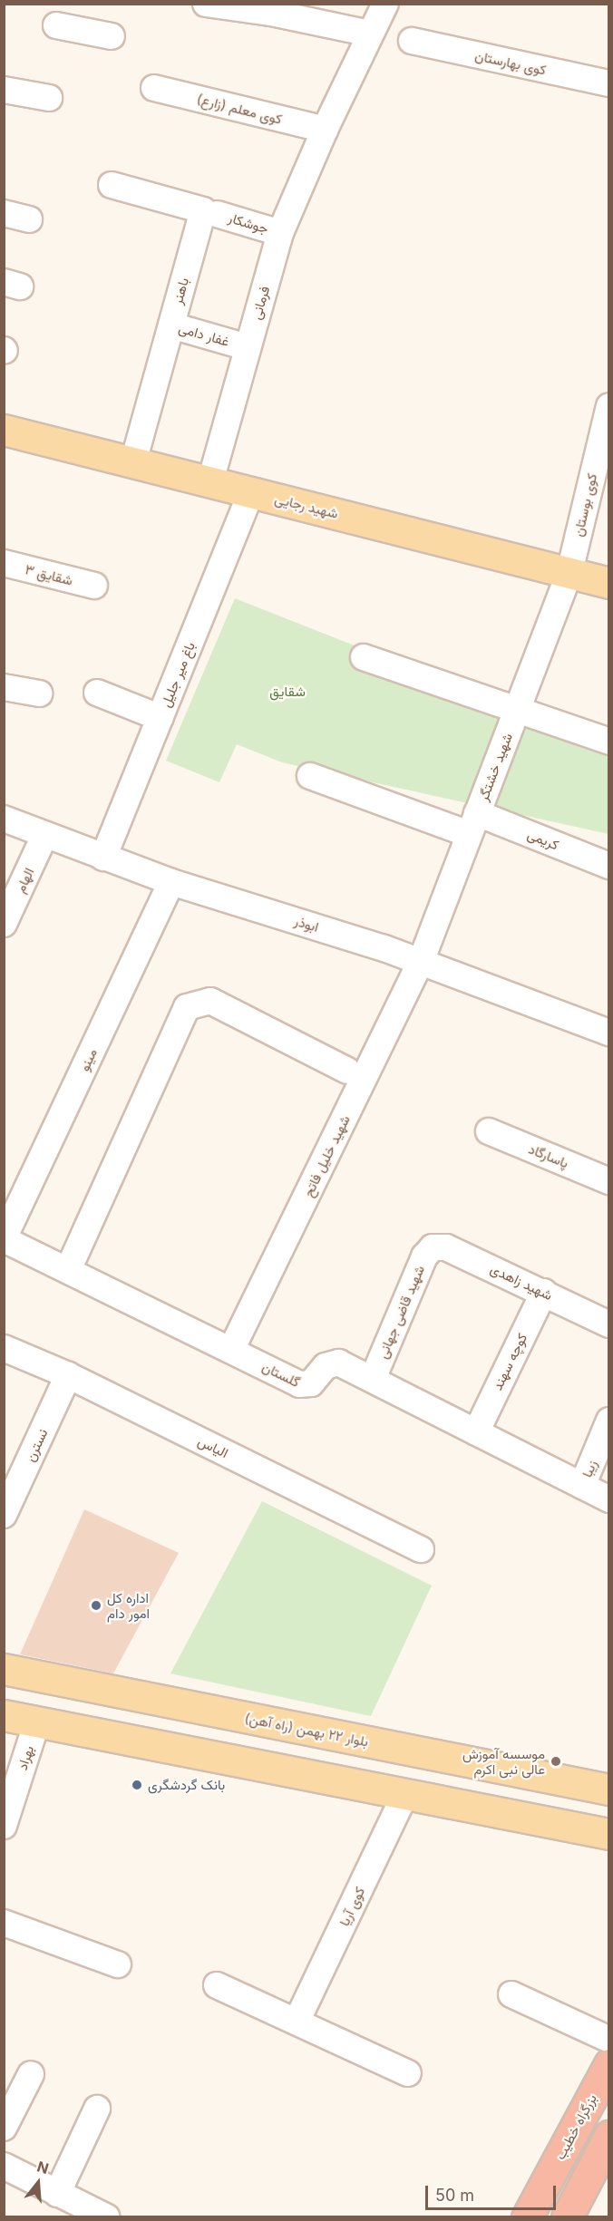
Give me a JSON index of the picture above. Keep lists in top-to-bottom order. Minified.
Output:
{"streets":{"highway":["بزرگراه خطیب"],"main road":["شهید رجایی","بلوار ۲۲ بهمن (راه آهن)"],"street":["کوی بهارستان","کوی معلم (زارع)","جوشکار","باهنر","فرمانی","غفار دامی","کوی بوستان","شقایق ۳","باغ میر جلیل","شهید خشتگر","کریمی","الهام","ابوذر","مینو","شهید خلیل فاتح","پاسارگاد","شهید زاهدی","شهید قاضی جهانی","کوچه سهند","گلستان","نسترن","الیاس","زیبا","بهراد","کوی آریا"]},"crossings":[["کوی معلم (زارع)","فرمانی"],["جوشکار","فرمانی"],["باهنر","غفار دامی"],["باهنر","شهید رجایی"],["فرمانی","شهید رجایی"],["کوی بوستان","شهید رجایی"],["کوی بوستان","شهید خشتگر"],["شهید رجایی","باغ میر جلیل"],["شهید رجایی","شهید خشتگر"],["باغ میر جلیل","ابوذر"],["شهید خشتگر","کریمی"],["شهید خشتگر","ابوذر"],["شهید خشتگر","شهید خلیل فاتح"],["الهام","ابوذر"],["ابوذر","مینو"],["ابوذر","شهید خلیل فاتح"],["مینو","گلستان"],["شهید خلیل فاتح","گلستان"],["شهید زاهدی","شهید قاضی جهانی"],["شهید زاهدی","کوچه سهند"],["شهید قاضی جهانی","گلستان"],["کوچه سهند","گلستان"],["گلستان","زیبا"],["نسترن","الیاس"]],"parks":["شقایق"],"places":["اداره کل امور دام","موسسه آموزش عالی نبی اکرم","بانک گردشگری"],"scale_bar":"50 m","north":"top"}
